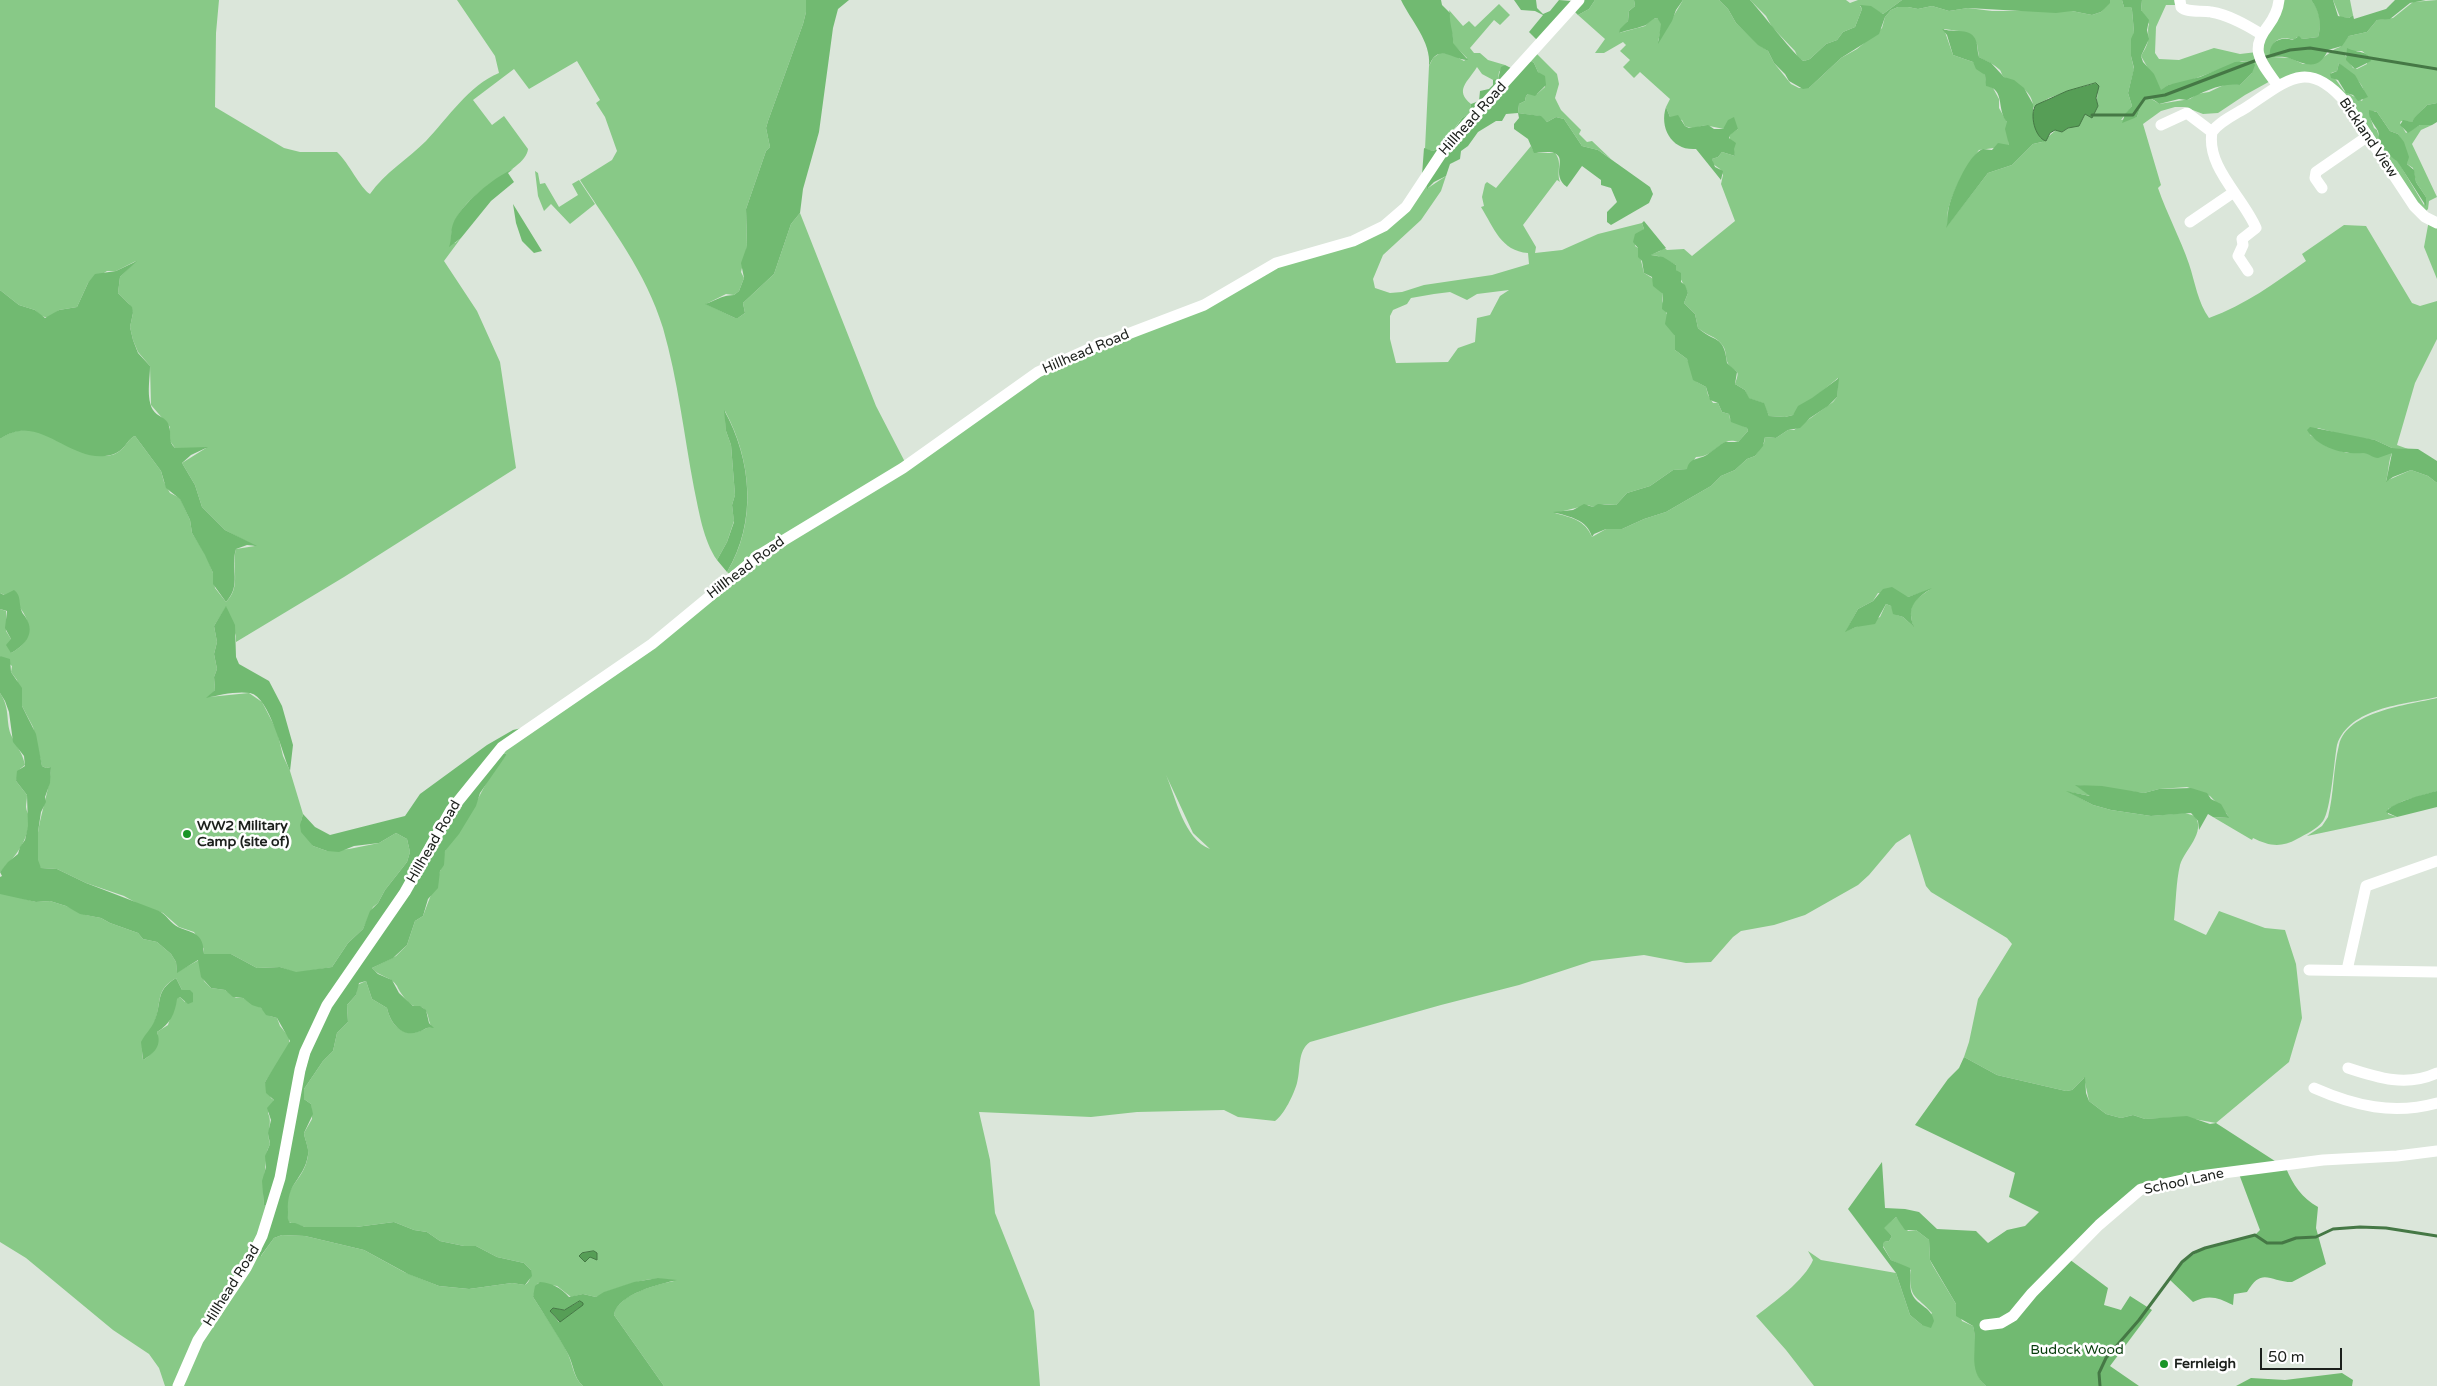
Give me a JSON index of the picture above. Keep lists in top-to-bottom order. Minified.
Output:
{"streets":{"street":["Hillhead Road","Bickland View","School Lane"]},"parks":["Budock Wood"],"places":["WW2 Military Camp (site of)","Fernleigh"],"scale_bar":"50 m"}
